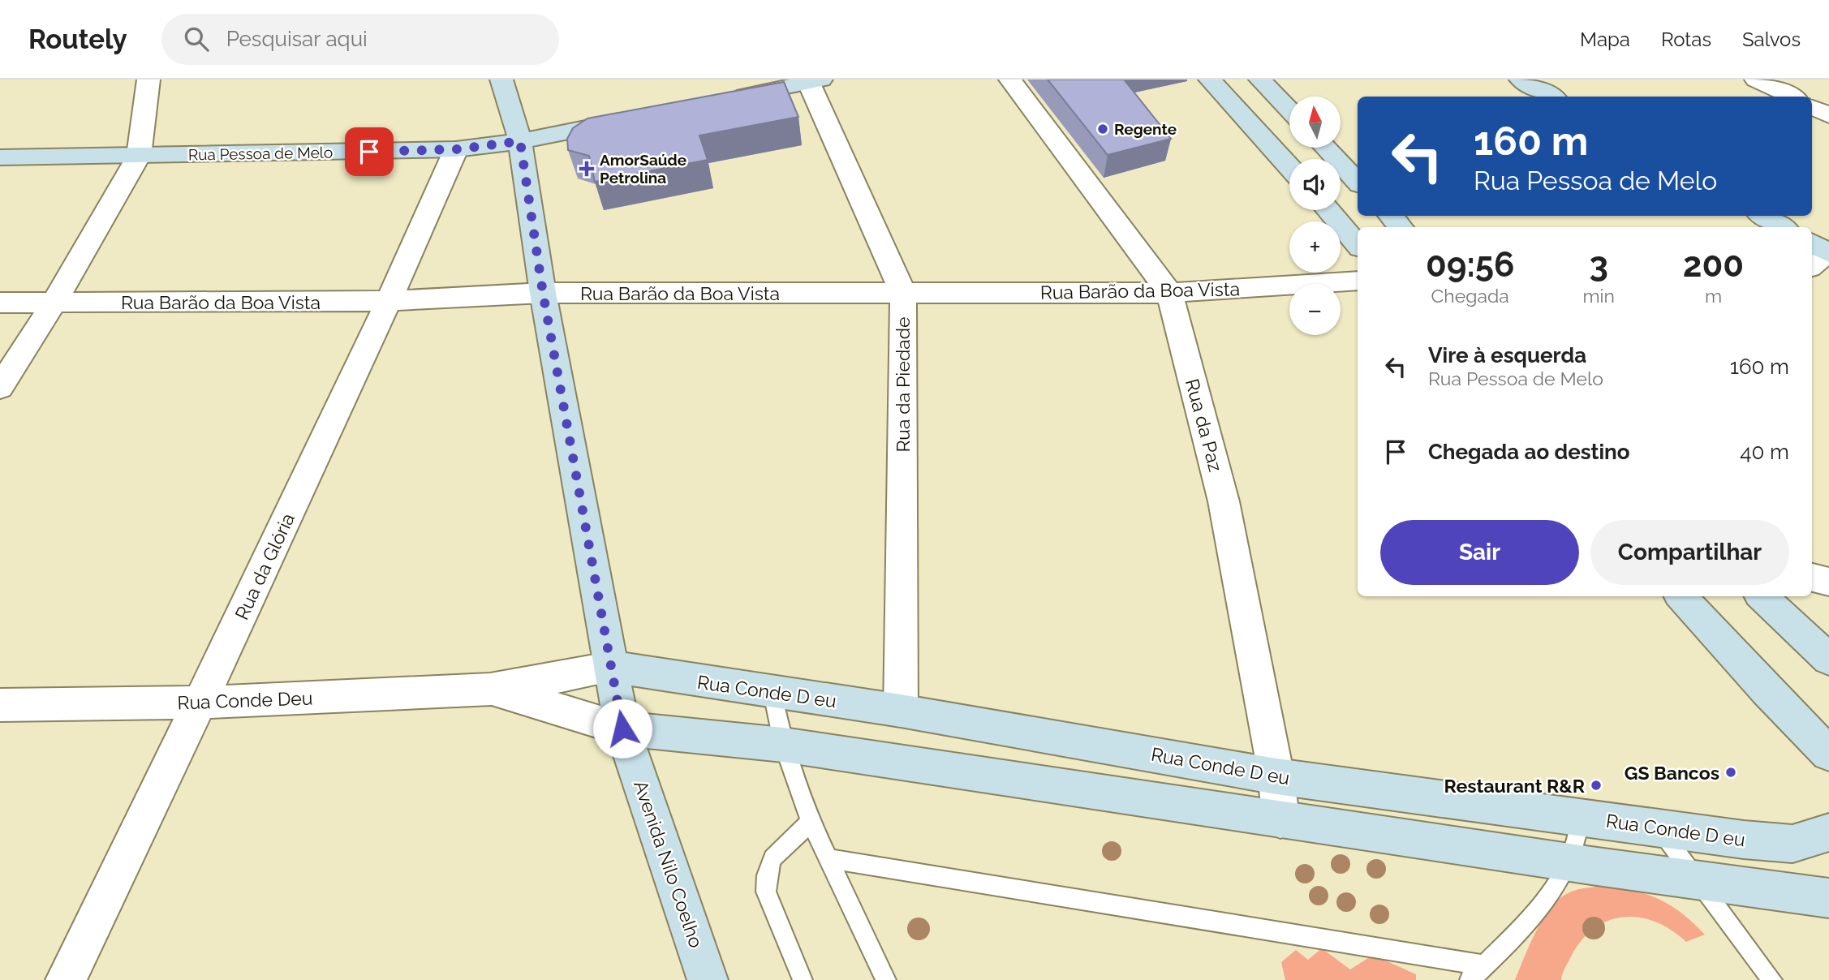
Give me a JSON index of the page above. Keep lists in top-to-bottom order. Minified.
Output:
{"streets":{"main road":["Rua Pessoa de Melo","Rua Conde D eu","Avenida Nilo Coelho"],"street":["Rua Barão da Boa Vista","Rua da Piedade","Rua da Paz","Rua da Glória","Rua Conde Deu"]},"crossings":[["Rua Pessoa de Melo","Rua da Glória"],["Rua Pessoa de Melo","Avenida Nilo Coelho"],["Rua Barão da Boa Vista","Rua da Piedade"],["Rua Barão da Boa Vista","Rua da Paz"],["Rua Barão da Boa Vista","Rua da Glória"],["Rua Barão da Boa Vista","Avenida Nilo Coelho"],["Rua da Piedade","Rua Conde D eu"],["Rua da Paz","Rua Conde D eu"],["Rua da Glória","Rua Conde Deu"],["Rua Conde D eu","Rua Conde Deu"],["Rua Conde D eu","Avenida Nilo Coelho"],["Rua Conde Deu","Avenida Nilo Coelho"]],"places":{"other":["Regente","GS Bancos","Restaurant R&R"],"health":["AmorSaúde Petrolina"]},"north":"top","page":{"header":"Routely","search":"Pesquisar aqui","nav":["Mapa","Rotas","Salvos"],"map_buttons":["+","−"],"turn":["160 m","Rua Pessoa de Melo"],"eta":["09:56","Chegada","3","min","200","m"],"list":[{"name":"Vire à esquerda","note":"Rua Pessoa de Melo","value":"160 m"},{"name":"Chegada ao destino","value":"40 m"}],"buttons":["Sair","Compartilhar"]}}
